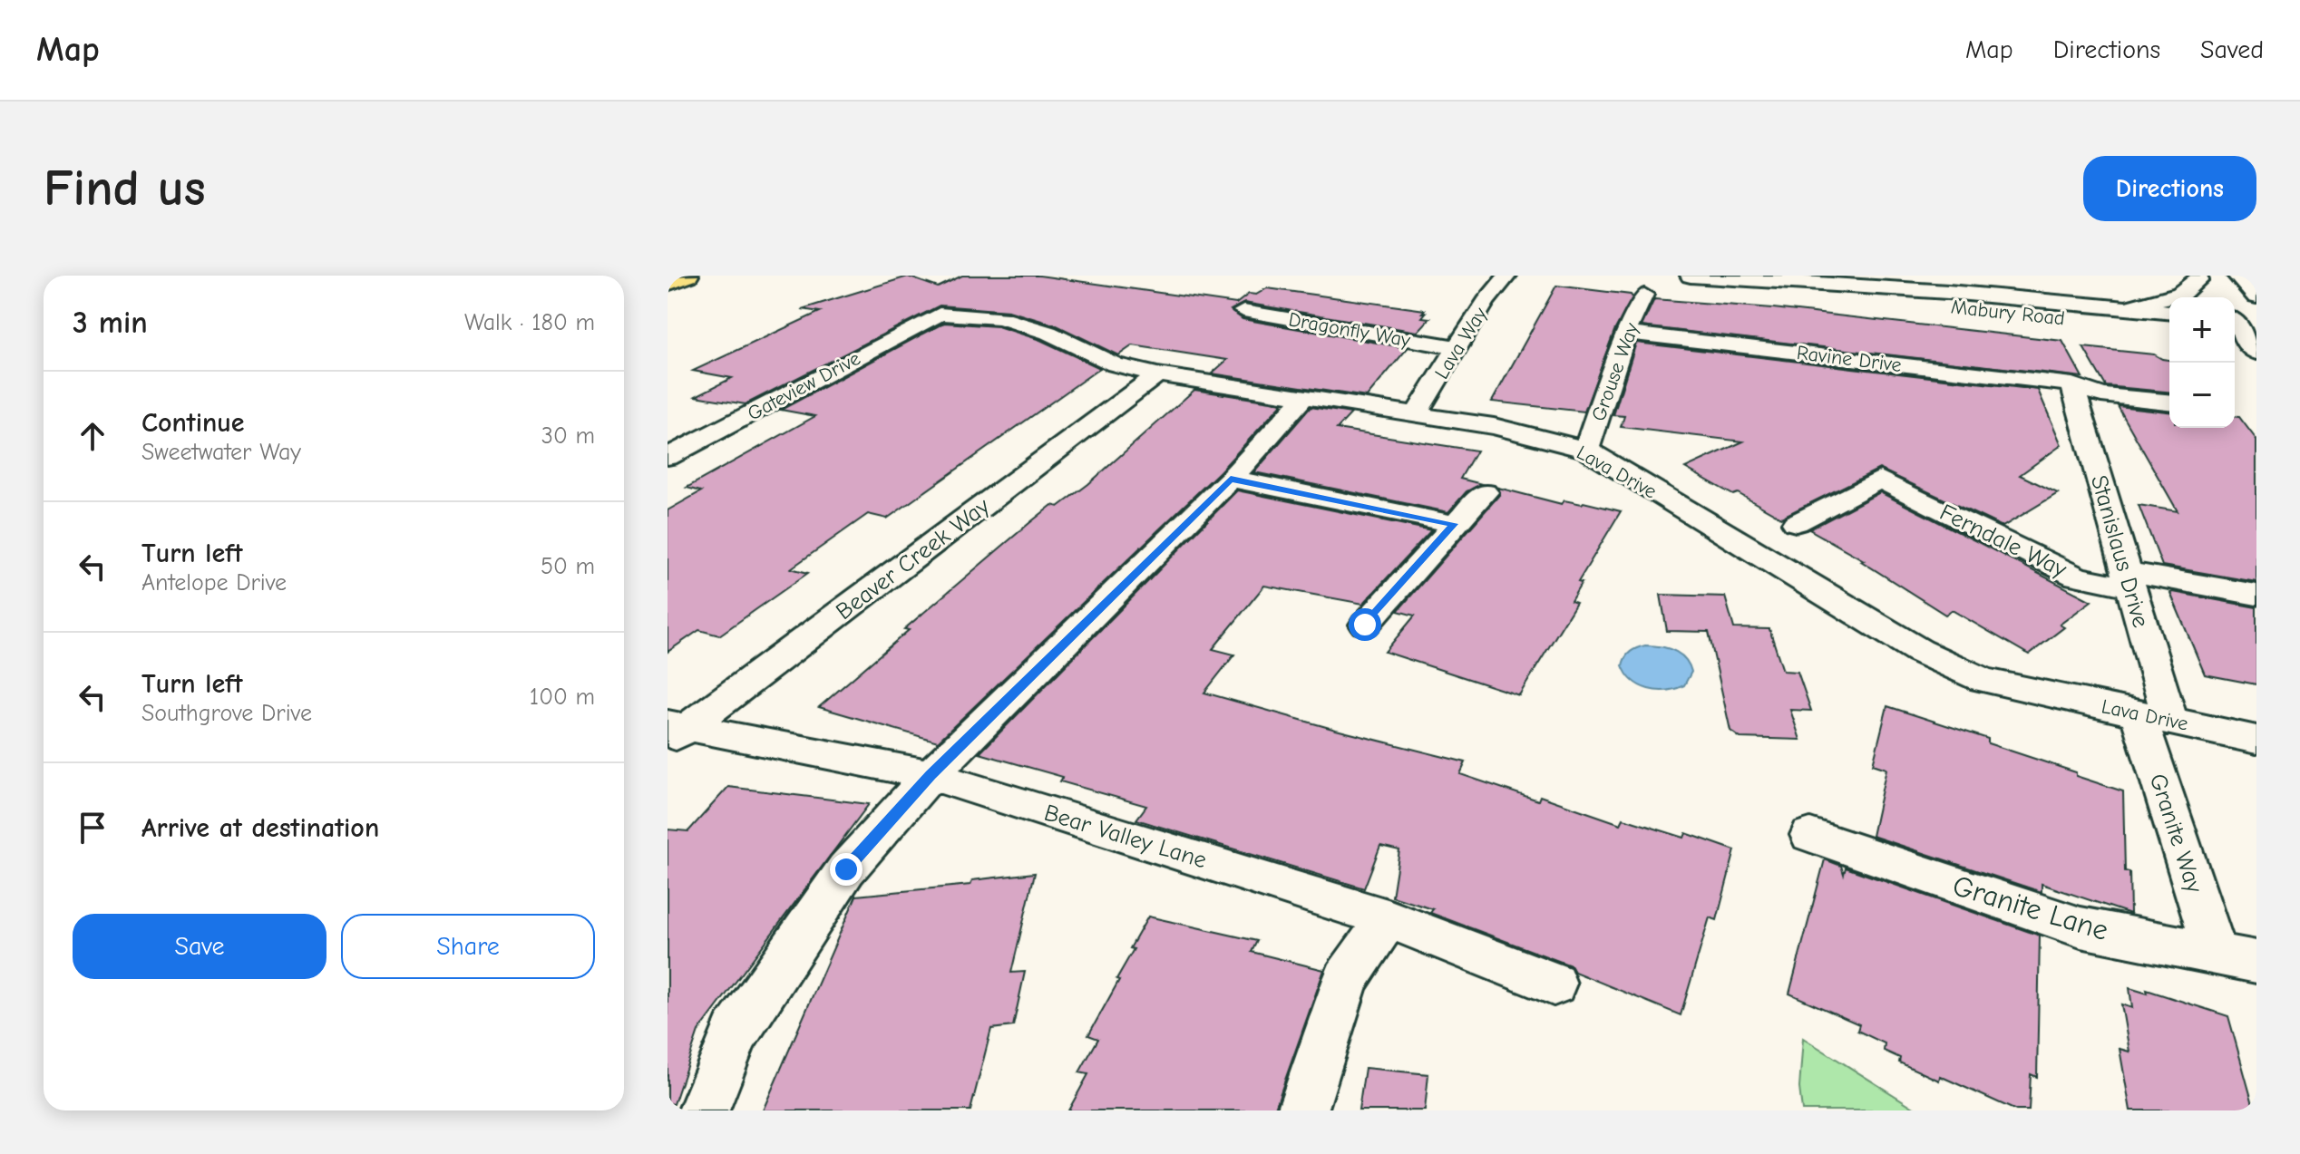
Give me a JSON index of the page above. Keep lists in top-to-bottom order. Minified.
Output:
{"streets":{"main road":["Mabury Road"],"street":["Dragonfly Way","Lava Way","Ravine Drive","Grouse Way","Gateview Drive","Lava Drive","Ferndale Way","Stanislaus Drive","Beaver Creek Way","Granite Way","Bear Valley Lane","Granite Lane"]},"crossings":[["Dragonfly Way","Lava Way"],["Lava Way","Lava Drive"],["Ravine Drive","Grouse Way"],["Ravine Drive","Stanislaus Drive"],["Grouse Way","Lava Drive"],["Gateview Drive","Lava Drive"],["Lava Drive","Stanislaus Drive"],["Lava Drive","Beaver Creek Way"],["Lava Drive","Granite Way"],["Ferndale Way","Stanislaus Drive"],["Stanislaus Drive","Granite Way"],["Beaver Creek Way","Bear Valley Lane"],["Granite Way","Granite Lane"]],"page":{"header":"Map","nav":["Map","Directions","Saved"],"buttons":["Directions",["Save","Share"]],"title":"Find us","heading":["3 min","Walk · 180 m"],"map_buttons":["+","−"],"list":[["Continue","Sweetwater Way","30 m"],["Turn left","Antelope Drive","50 m"],["Turn left","Southgrove Drive","100 m"],"Arrive at destination"]}}
